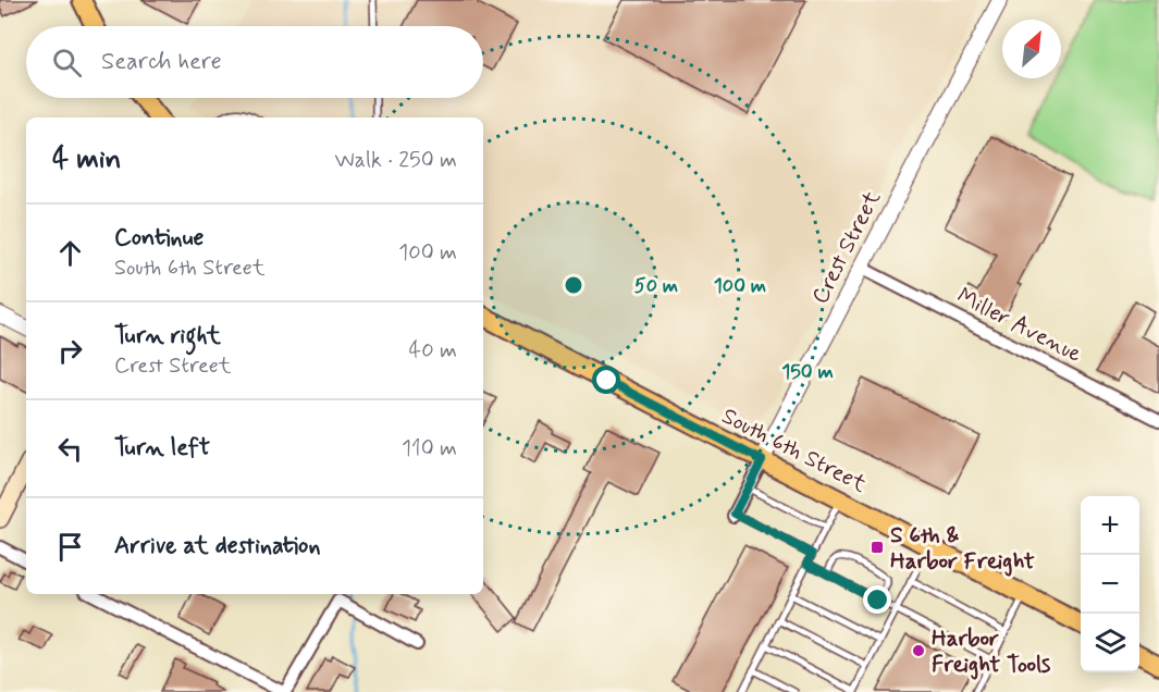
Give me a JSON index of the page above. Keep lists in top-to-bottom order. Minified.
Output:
{"streets":{"main road":["South 6th Street"],"street":["Crest Street","Miller Avenue"]},"crossings":[["Crest Street","Miller Avenue"],["Crest Street","South 6th Street"]],"places":{"transit":["S 6th & Harbor Freight"],"other":["Harbor Freight Tools"]},"north":"top right","page":{"search":"Search here","heading":["4 min","Walk · 250 m"],"list":[["Continue","South 6th Street","100 m"],["Turn right","Crest Street","40 m"],["Turn left","110 m"],"Arrive at destination"],"map_buttons":["+","−"]},"rings":["50 m","100 m","150 m"]}
